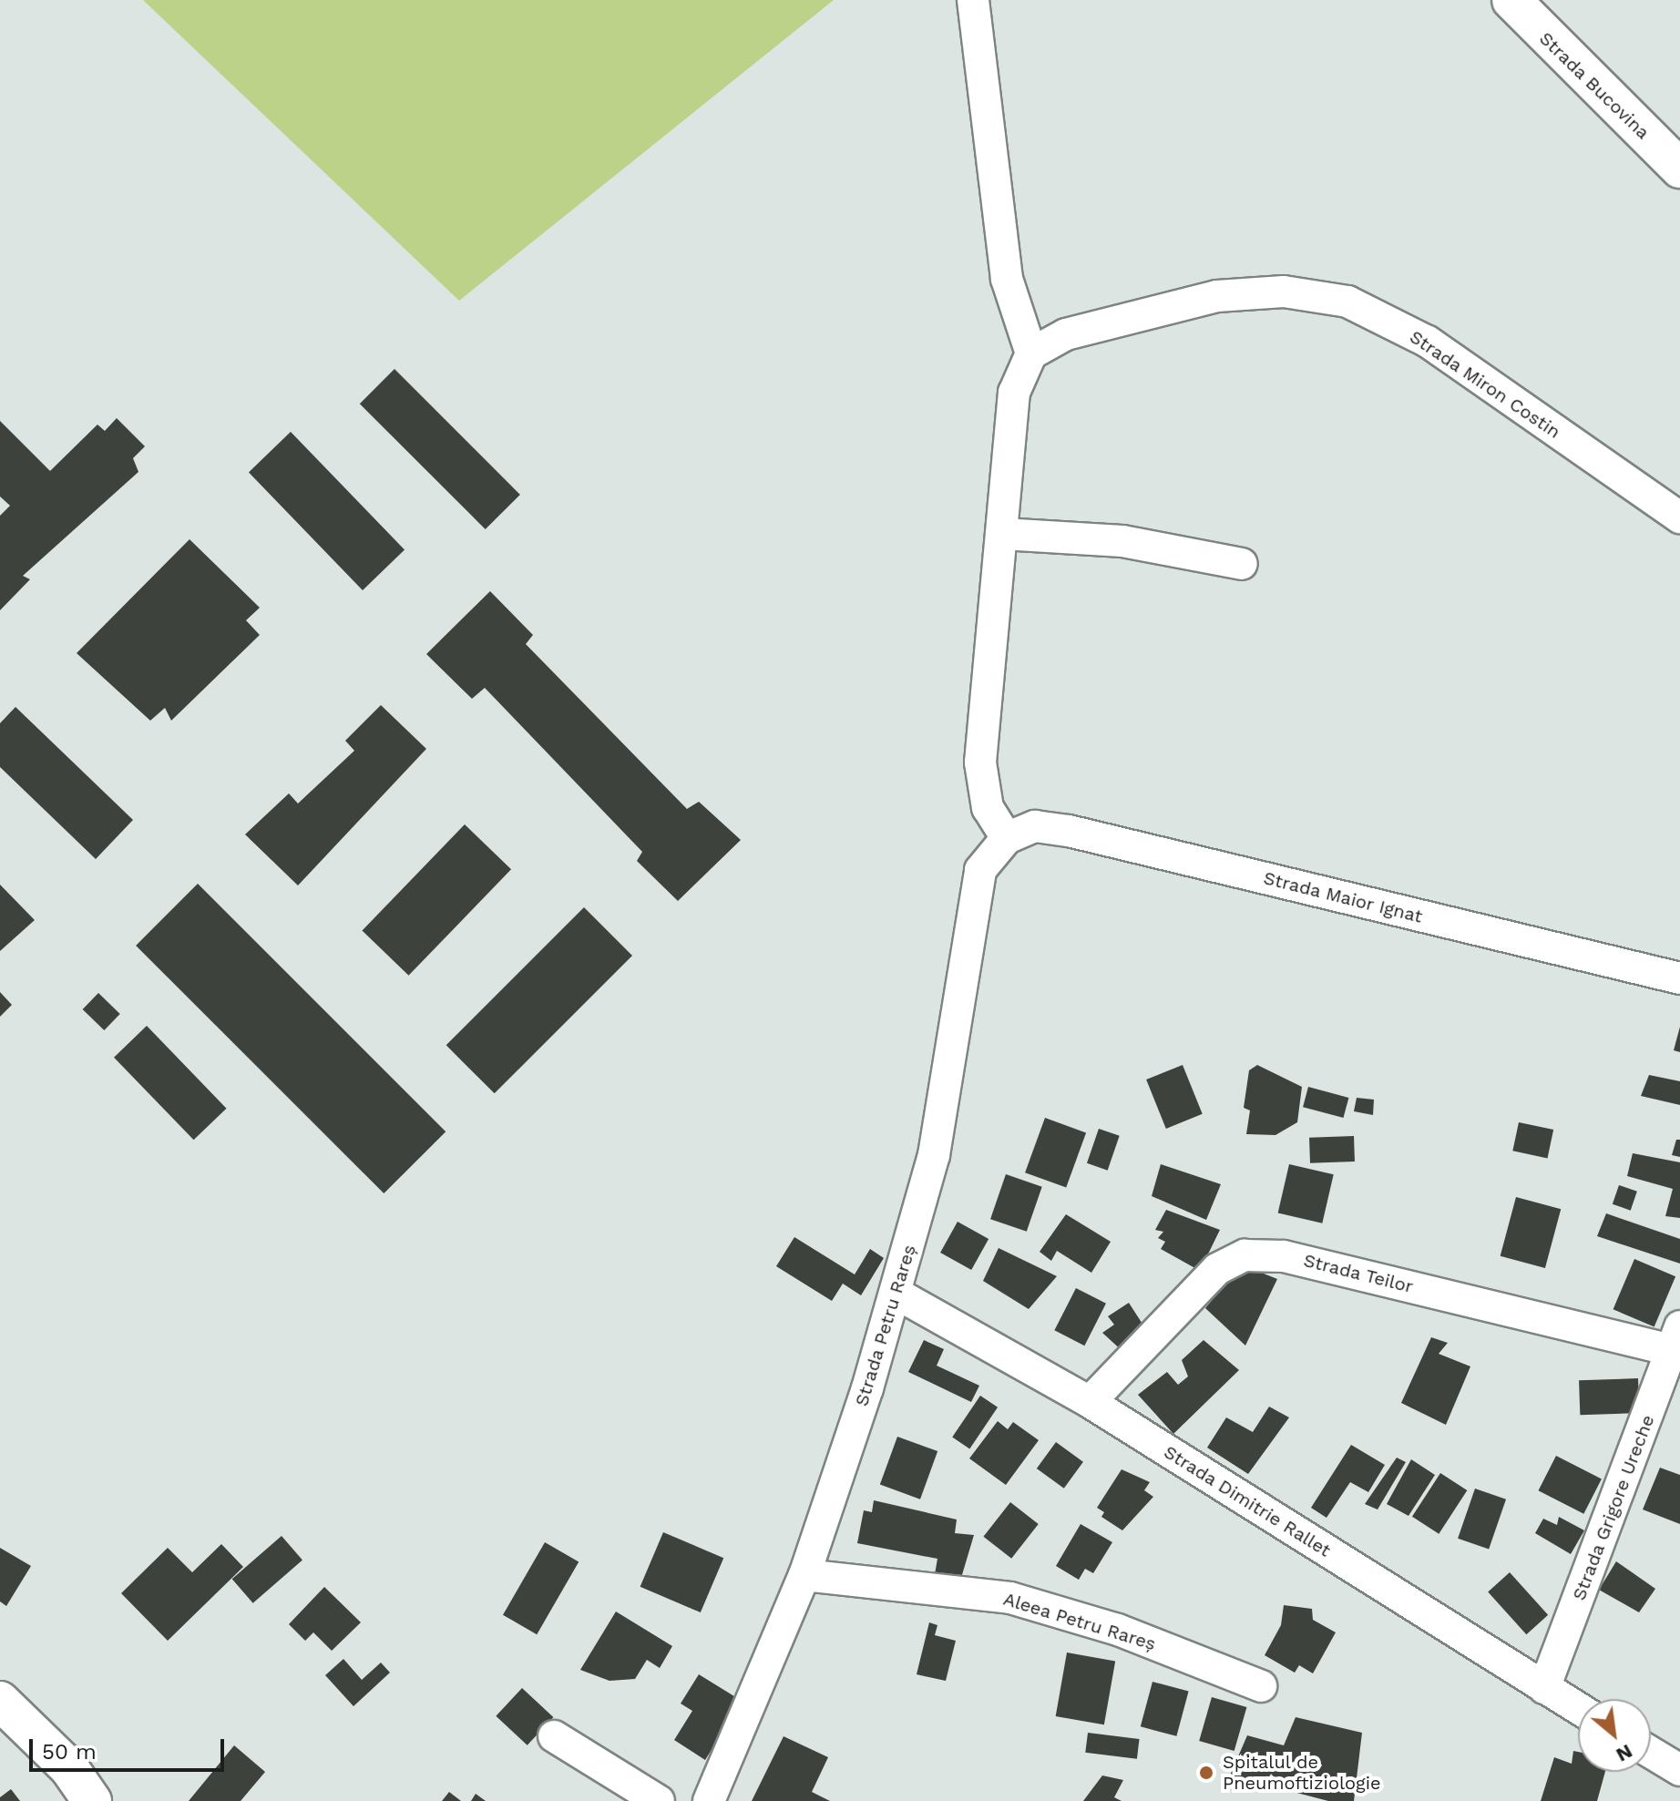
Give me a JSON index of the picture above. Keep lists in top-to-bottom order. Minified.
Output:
{"streets":{"main road":["Strada Bucovina"],"street":["Strada Miron Costin","Strada Maior Ignat","Strada Teilor","Strada Petru Rareș","Strada Dimitrie Rallet","Strada Grigore Ureche","Aleea Petru Rareș"]},"crossings":[["Strada Maior Ignat","Strada Petru Rareș"],["Strada Teilor","Strada Dimitrie Rallet"],["Strada Teilor","Strada Grigore Ureche"],["Strada Petru Rareș","Strada Dimitrie Rallet"],["Strada Petru Rareș","Aleea Petru Rareș"],["Strada Dimitrie Rallet","Strada Grigore Ureche"]],"places":["Spitalul de Pneumoftiziologie"],"scale_bar":"50 m","north":"bottom right"}
